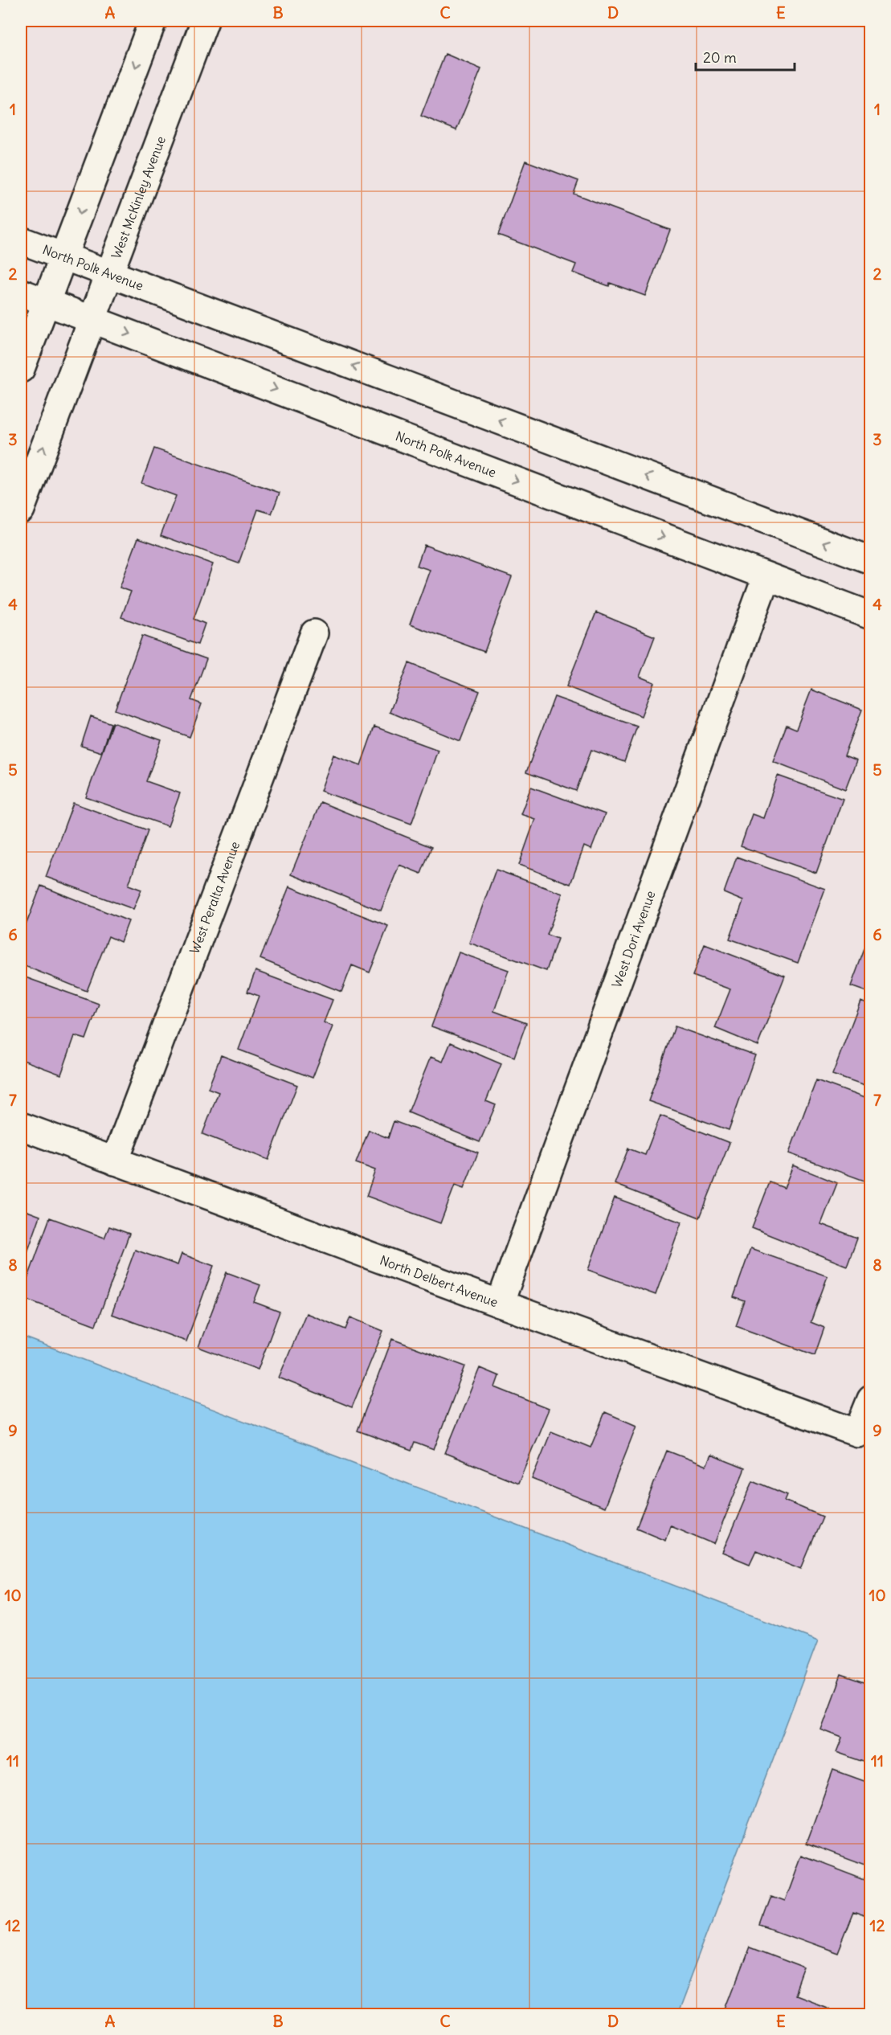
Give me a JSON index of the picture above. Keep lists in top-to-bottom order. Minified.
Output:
{"streets":{"street":["West McKinley Avenue","North Polk Avenue","West Peralta Avenue","West Dori Avenue","North Delbert Avenue"]},"crossings":[["West McKinley Avenue","North Polk Avenue"],["North Polk Avenue","West Dori Avenue"],["West Peralta Avenue","North Delbert Avenue"],["West Dori Avenue","North Delbert Avenue"]],"scale_bar":"20 m","grid":{"columns":["A","B","C","D","E"],"rows":["1","2","3","4","5","6","7","8","9","10","11","12"]}}
